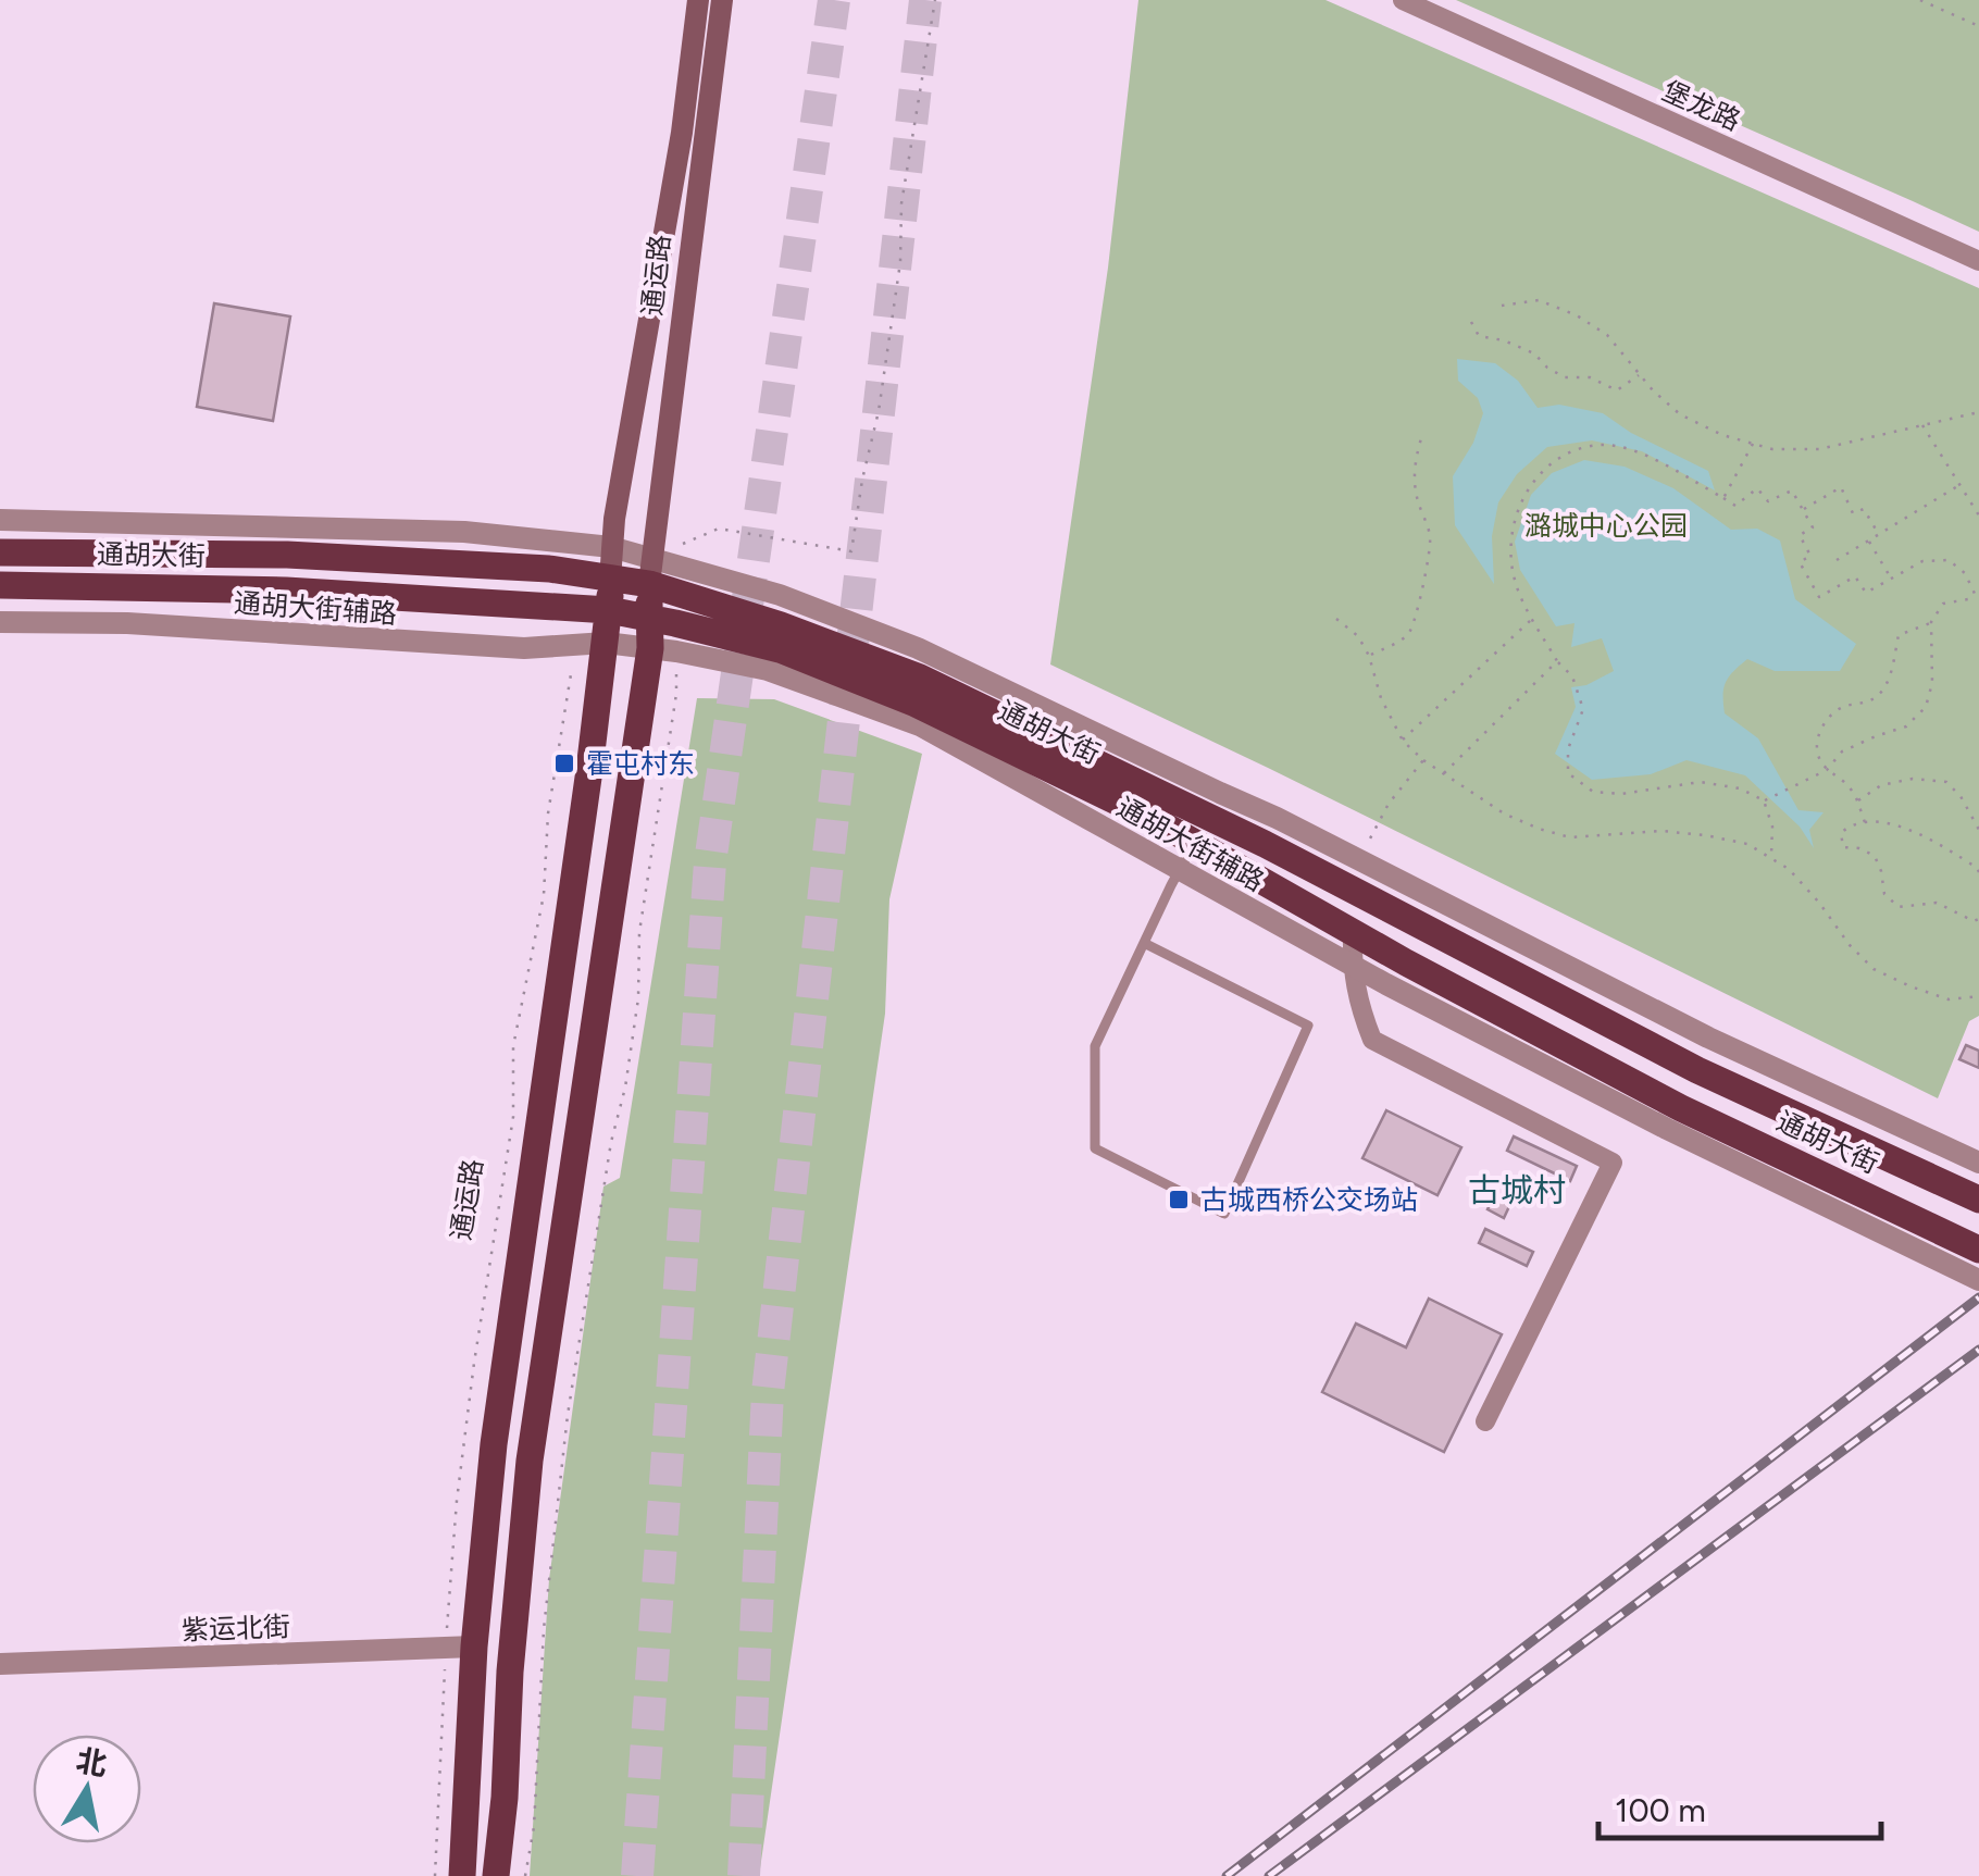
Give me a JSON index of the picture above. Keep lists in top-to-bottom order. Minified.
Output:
{"streets":{"main road":["通运路","通胡大街"],"street":["堡龙路","通胡大街辅路","紫运北街"]},"crossings":[["通运路","通胡大街"],["通运路","通胡大街辅路"],["通运路","紫运北街"]],"districts":["古城村"],"parks":["潞城中心公园"],"places":{"transit":["霍屯村东","古城西桥公交场站"]},"scale_bar":"100 m","north":"top"}
